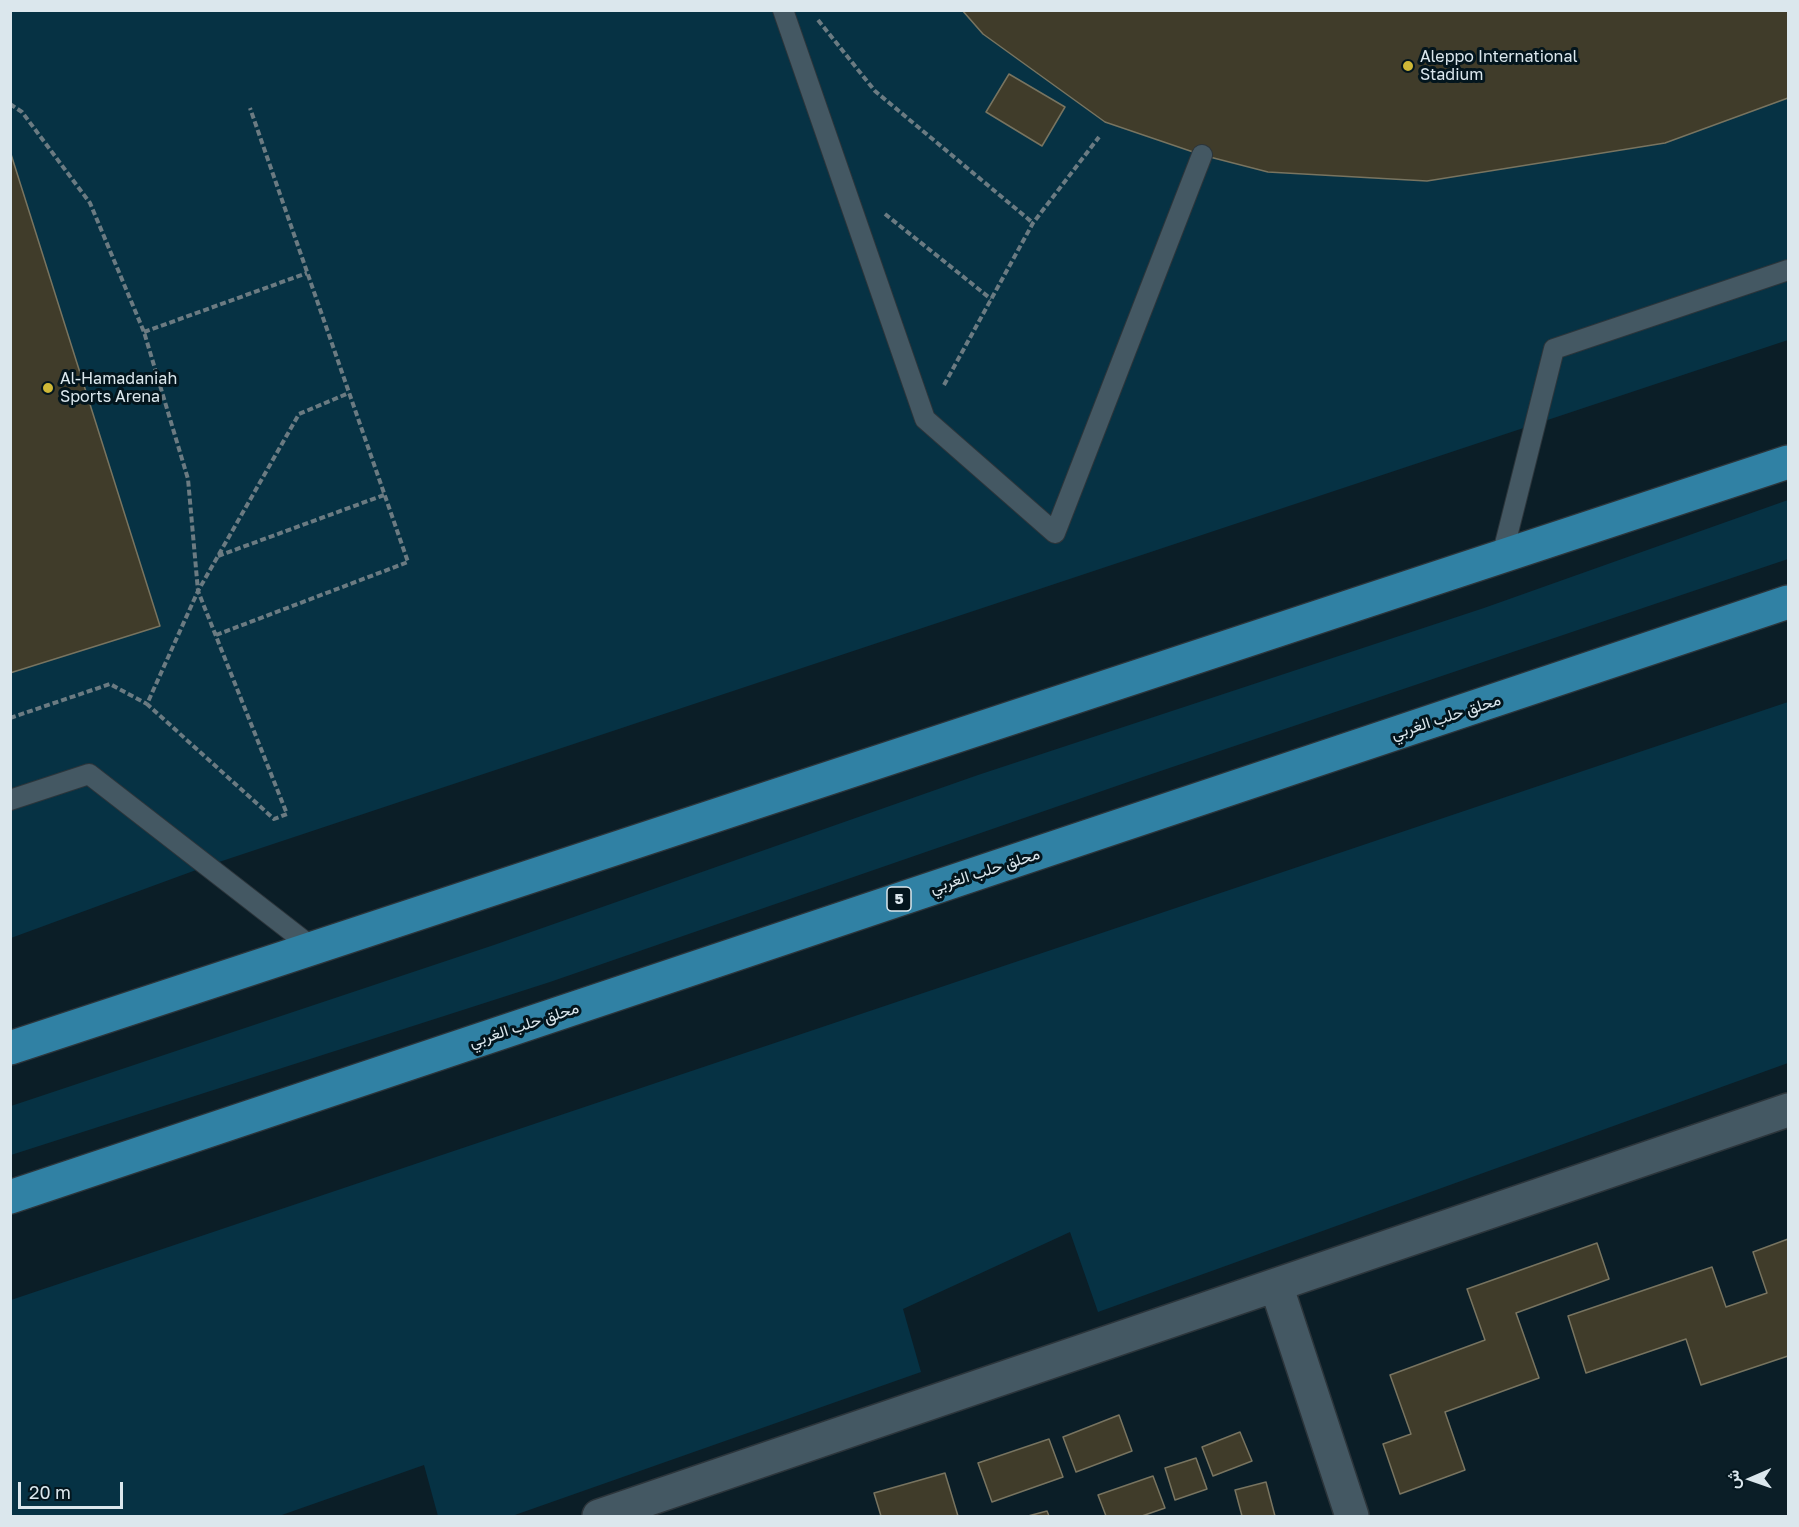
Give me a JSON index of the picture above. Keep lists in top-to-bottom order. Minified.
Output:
{"streets":{"highway":["محلق حلب الغربي","5"]},"places":["Aleppo International Stadium","Al-Hamadaniah Sports Arena"],"scale_bar":"20 m","north":"left"}
